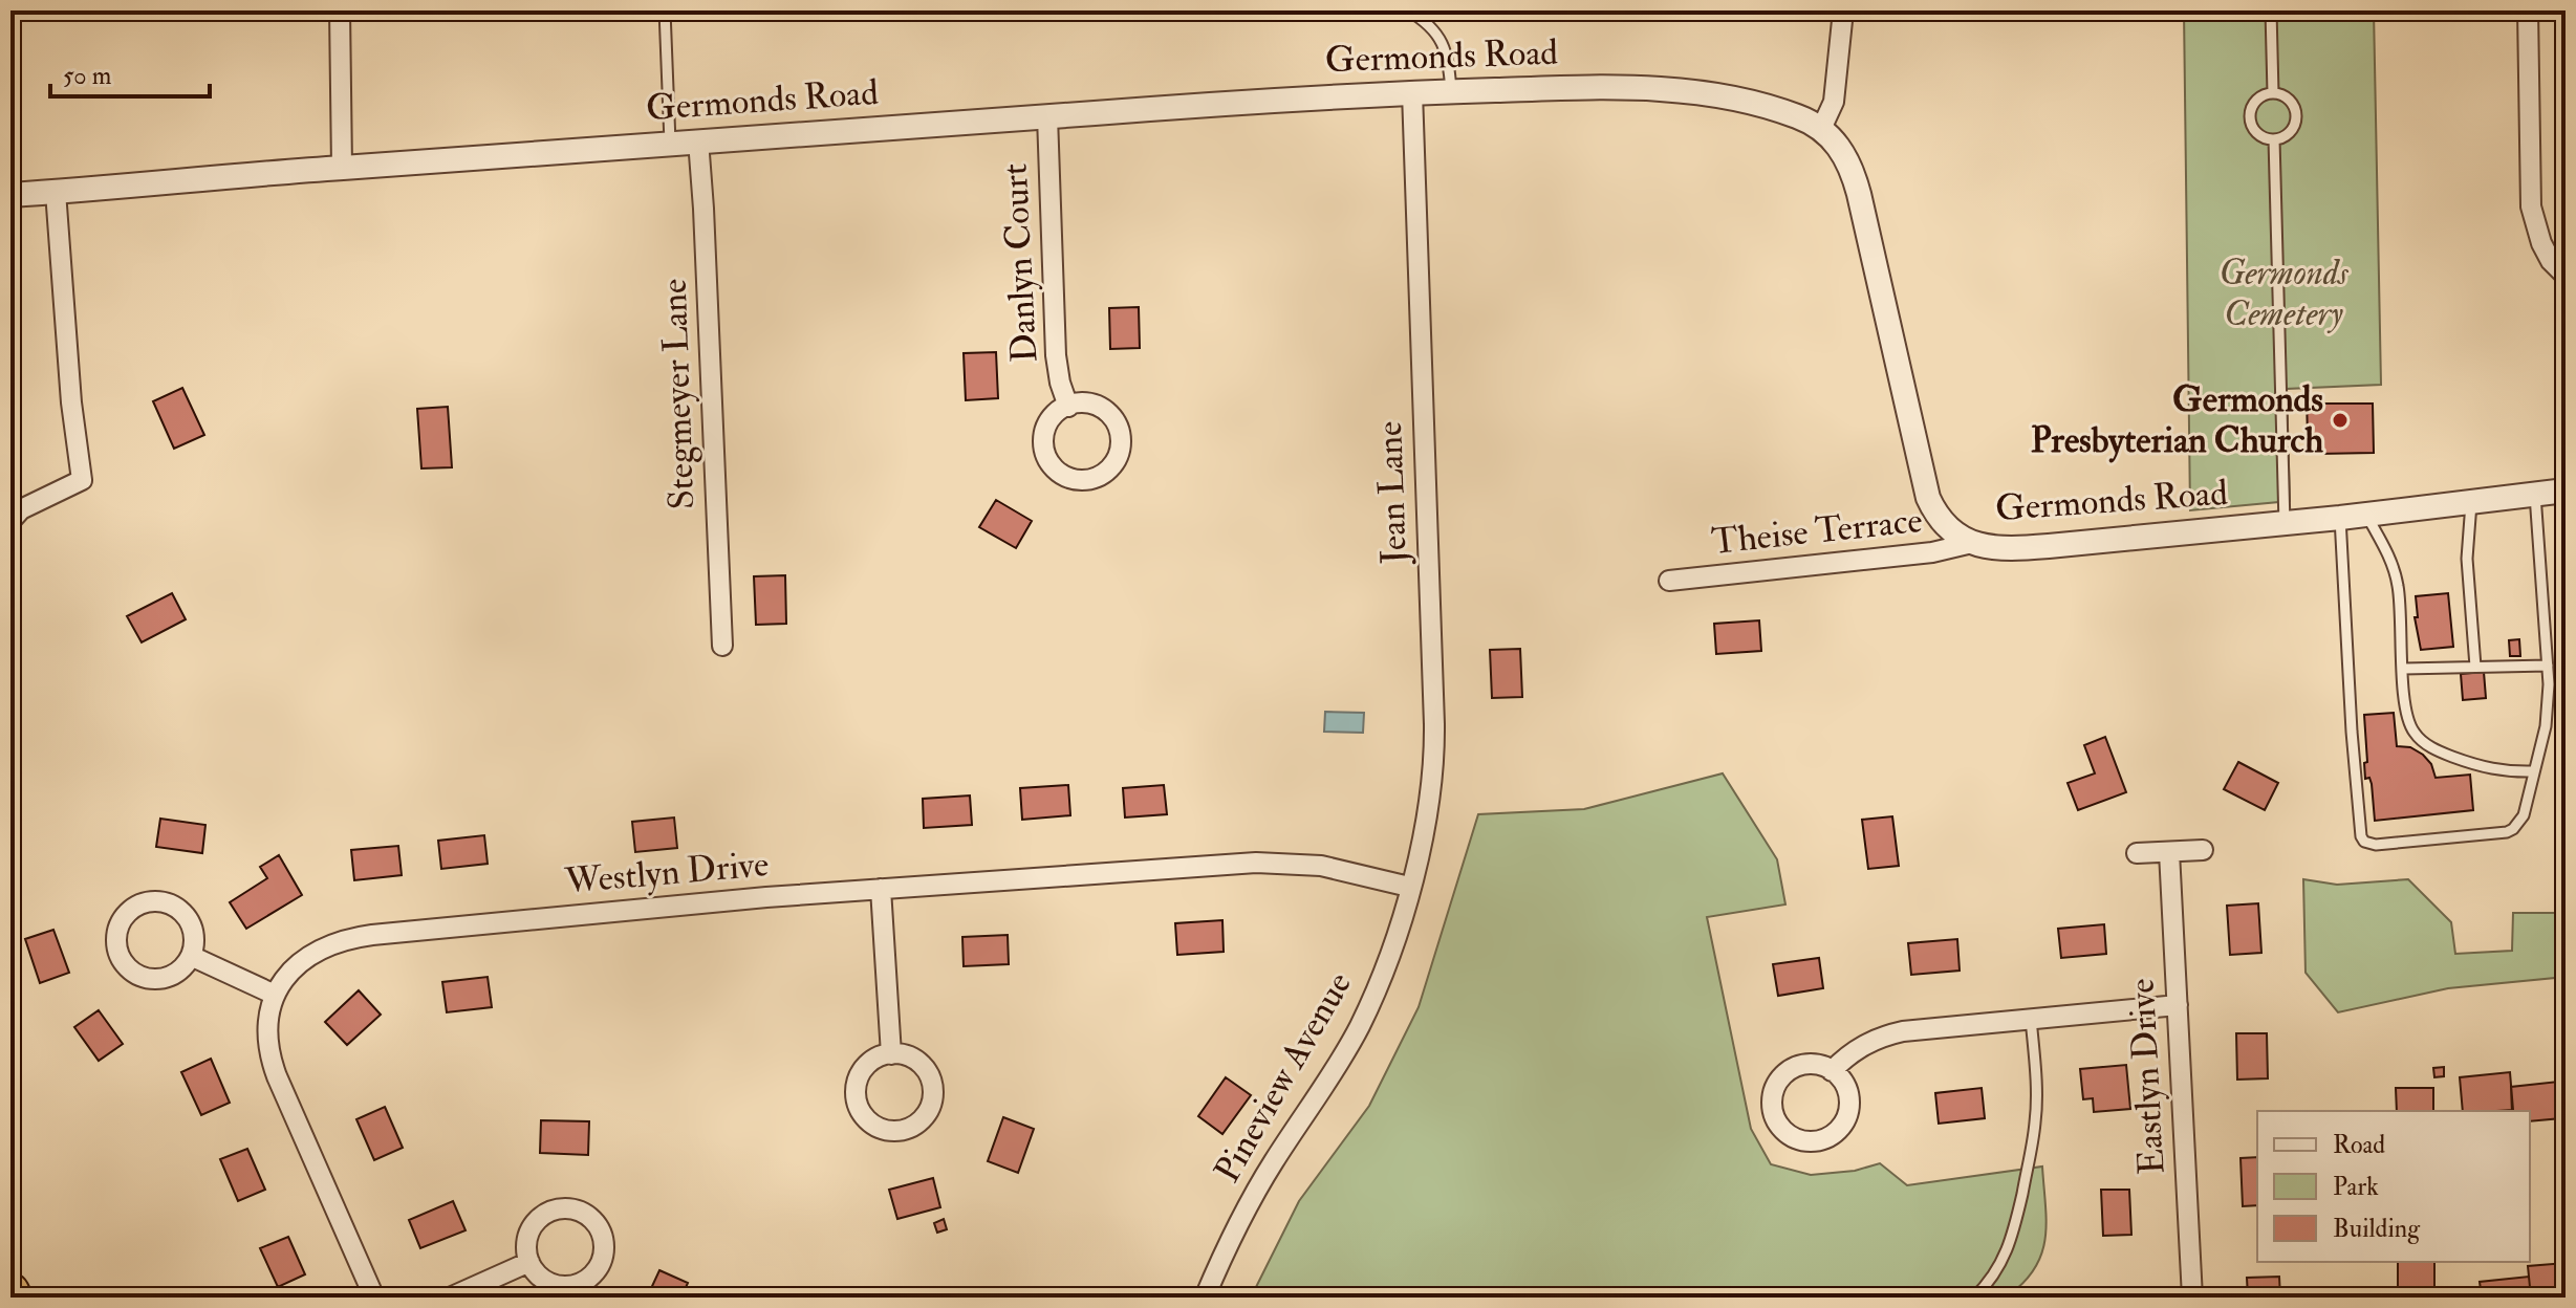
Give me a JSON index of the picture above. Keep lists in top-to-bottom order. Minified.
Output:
{"streets":{"street":["Germonds Road","Danlyn Court","Stegmeyer Lane","Jean Lane","Theise Terrace","Westlyn Drive","Eastlyn Drive","Pineview Avenue"]},"crossings":[["Germonds Road","Danlyn Court"],["Germonds Road","Stegmeyer Lane"],["Germonds Road","Jean Lane"],["Germonds Road","Theise Terrace"],["Jean Lane","Westlyn Drive"],["Jean Lane","Pineview Avenue"],["Westlyn Drive","Pineview Avenue"]],"parks":["Germonds Cemetery"],"places":["Germonds Presbyterian Church"],"legend":["Road","Park","Building"],"scale_bar":"50 m"}
